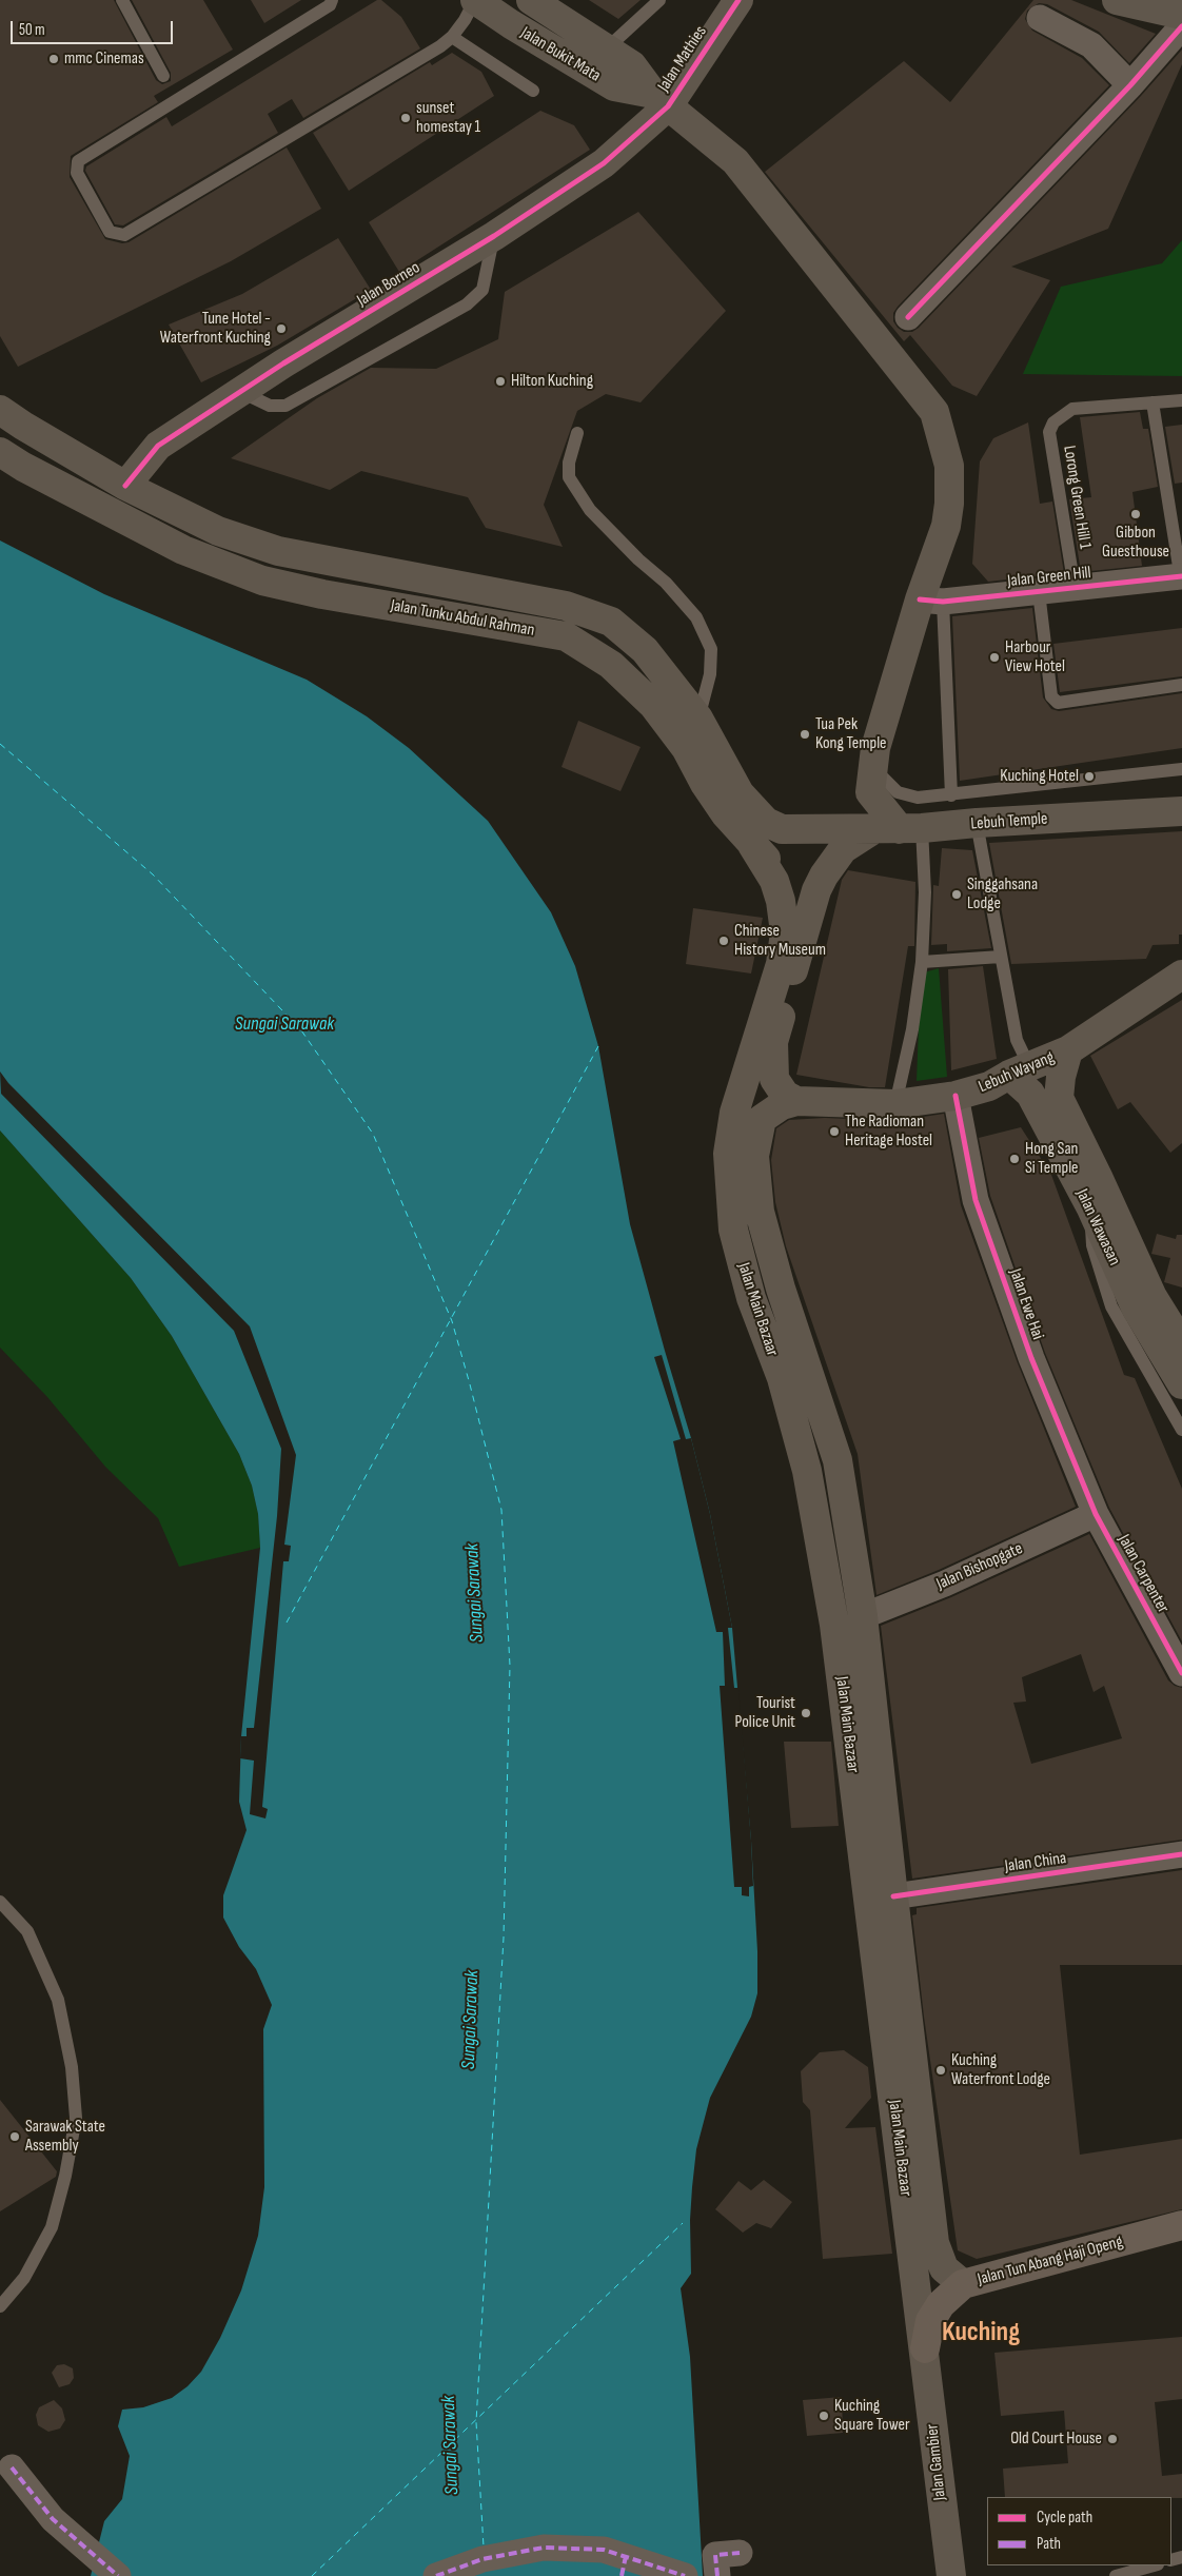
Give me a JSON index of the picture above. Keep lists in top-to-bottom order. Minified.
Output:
{"streets":{"main road":["Jalan Bukit Mata","Jalan Mathies","Jalan Borneo","Jalan Tunku Abdul Rahman","Lebuh Temple","Lebuh Wayang","Jalan Wawasan","Jalan Main Bazaar","Jalan Tun Abang Haji Openg","Jalan Gambier"],"street":["Jalan Green Hill","Jalan Ewe Hai","Jalan Bishopgate","Jalan Carpenter","Jalan China"],"lane":["Lorong Green Hill 1"]},"crossings":[["Jalan Bukit Mata","Jalan Mathies"],["Jalan Bukit Mata","Jalan Borneo"],["Jalan Mathies","Jalan Borneo"],["Jalan Borneo","Jalan Tunku Abdul Rahman"],["Lorong Green Hill 1","Jalan Green Hill"],["Jalan Tunku Abdul Rahman","Lebuh Temple"],["Jalan Tunku Abdul Rahman","Jalan Main Bazaar"],["Lebuh Wayang","Jalan Wawasan"],["Lebuh Wayang","Jalan Ewe Hai"],["Lebuh Wayang","Jalan Main Bazaar"],["Jalan Ewe Hai","Jalan Bishopgate"],["Jalan Ewe Hai","Jalan Carpenter"],["Jalan Main Bazaar","Jalan Bishopgate"],["Jalan Main Bazaar","Jalan China"],["Jalan Main Bazaar","Jalan Tun Abang Haji Openg"],["Jalan Main Bazaar","Jalan Gambier"],["Jalan Bishopgate","Jalan Carpenter"],["Jalan Tun Abang Haji Openg","Jalan Gambier"]],"districts":["Kuching"],"water":["Sungai Sarawak"],"places":["mmc Cinemas","sunset homestay 1","Tune Hotel - Waterfront Kuching","Hilton Kuching","Gibbon Guesthouse","Harbour View Hotel","Tua Pek Kong Temple","Kuching Hotel","Singgahsana Lodge","Chinese History Museum","The Radioman Heritage Hostel","Hong San Si Temple","Tourist Police Unit","Kuching Waterfront Lodge","Sarawak State Assembly","Kuching Square Tower","Old Court House"],"legend":["Cycle path","Path"],"scale_bar":"50 m"}
